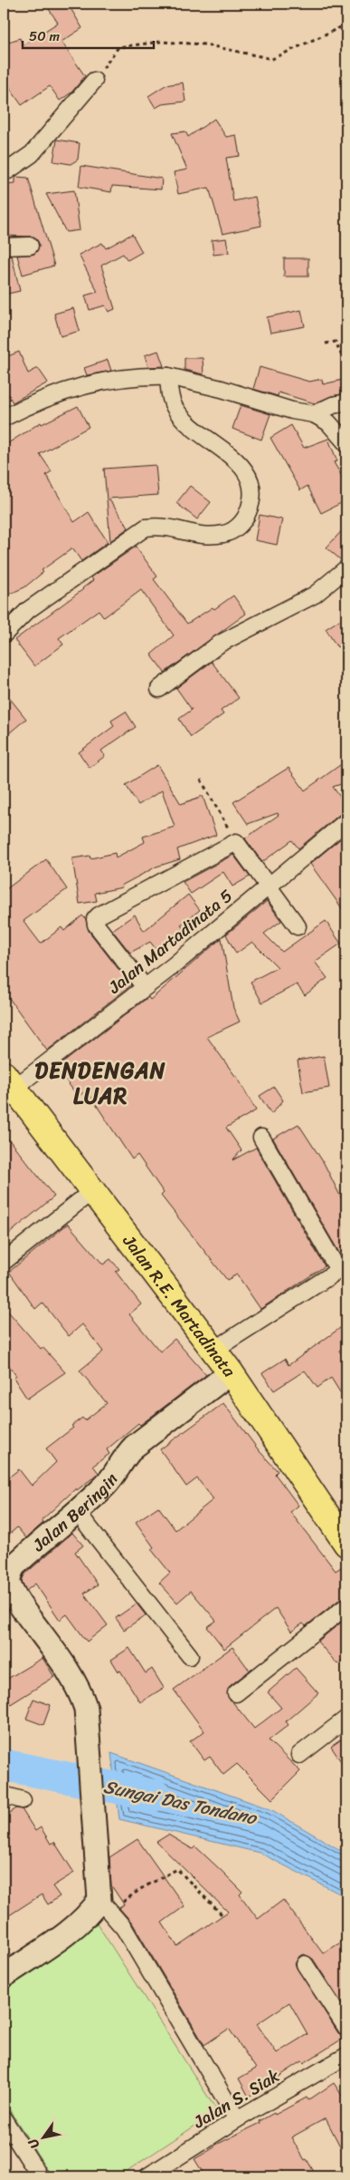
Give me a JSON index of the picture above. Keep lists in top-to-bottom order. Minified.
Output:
{"streets":{"highway":["Jalan R.E. Martadinata"],"street":["Jalan Martadinata 5","Jalan Beringin","Jalan S. Siak"]},"crossings":[["Jalan Martadinata 5","Jalan R.E. Martadinata"],["Jalan R.E. Martadinata","Jalan Beringin"]],"districts":["DENDENGAN LUAR"],"water":["Sungai Das Tondano"],"scale_bar":"50 m","north":"bottom left"}
